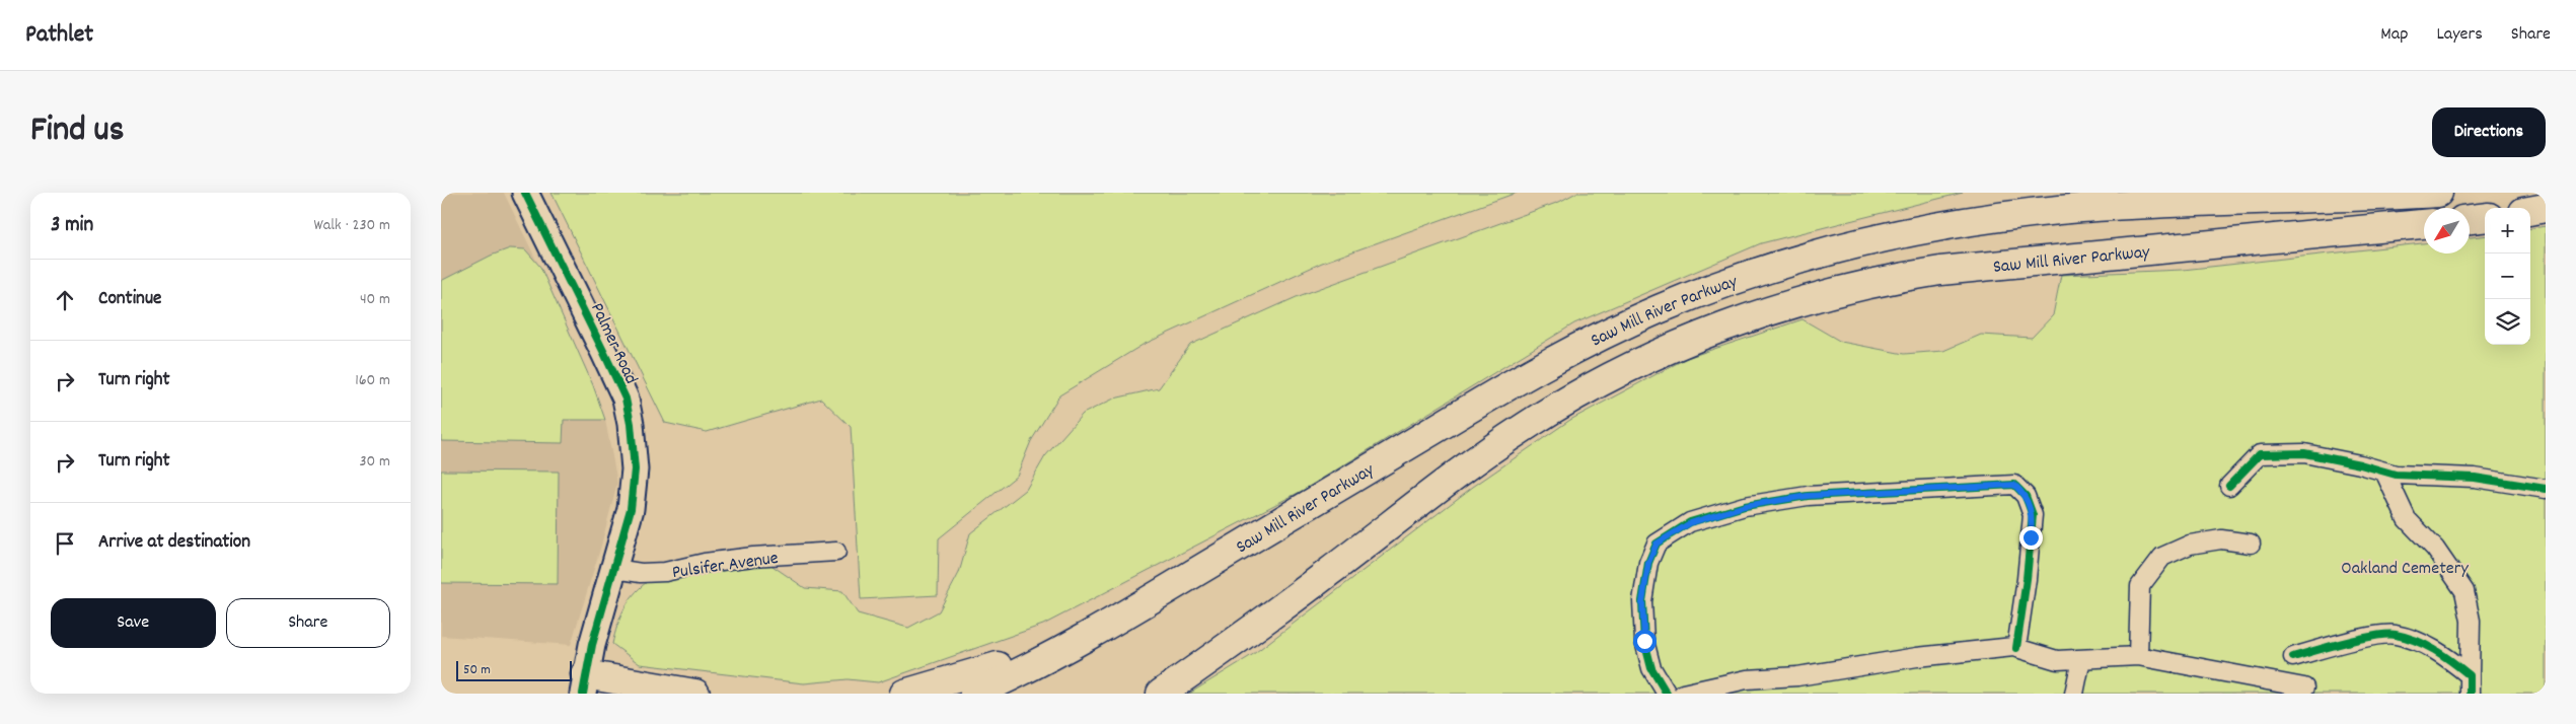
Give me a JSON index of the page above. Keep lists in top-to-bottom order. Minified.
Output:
{"streets":{"highway":["Saw Mill River Parkway"],"street":["Palmer Road","Pulsifer Avenue"]},"crossings":[["Palmer Road","Pulsifer Avenue"]],"parks":["Oakland Cemetery"],"scale_bar":"50 m","north":"bottom left","page":{"header":"Pathlet","nav":["Map","Layers","Share"],"title":"Find us","buttons":["Directions",["Save","Share"]],"heading":["3 min","Walk · 230 m"],"map_buttons":["+","−"],"list":[["Continue","40 m"],["Turn right","160 m"],["Turn right","30 m"],"Arrive at destination"],"scale":"50 m"}}
